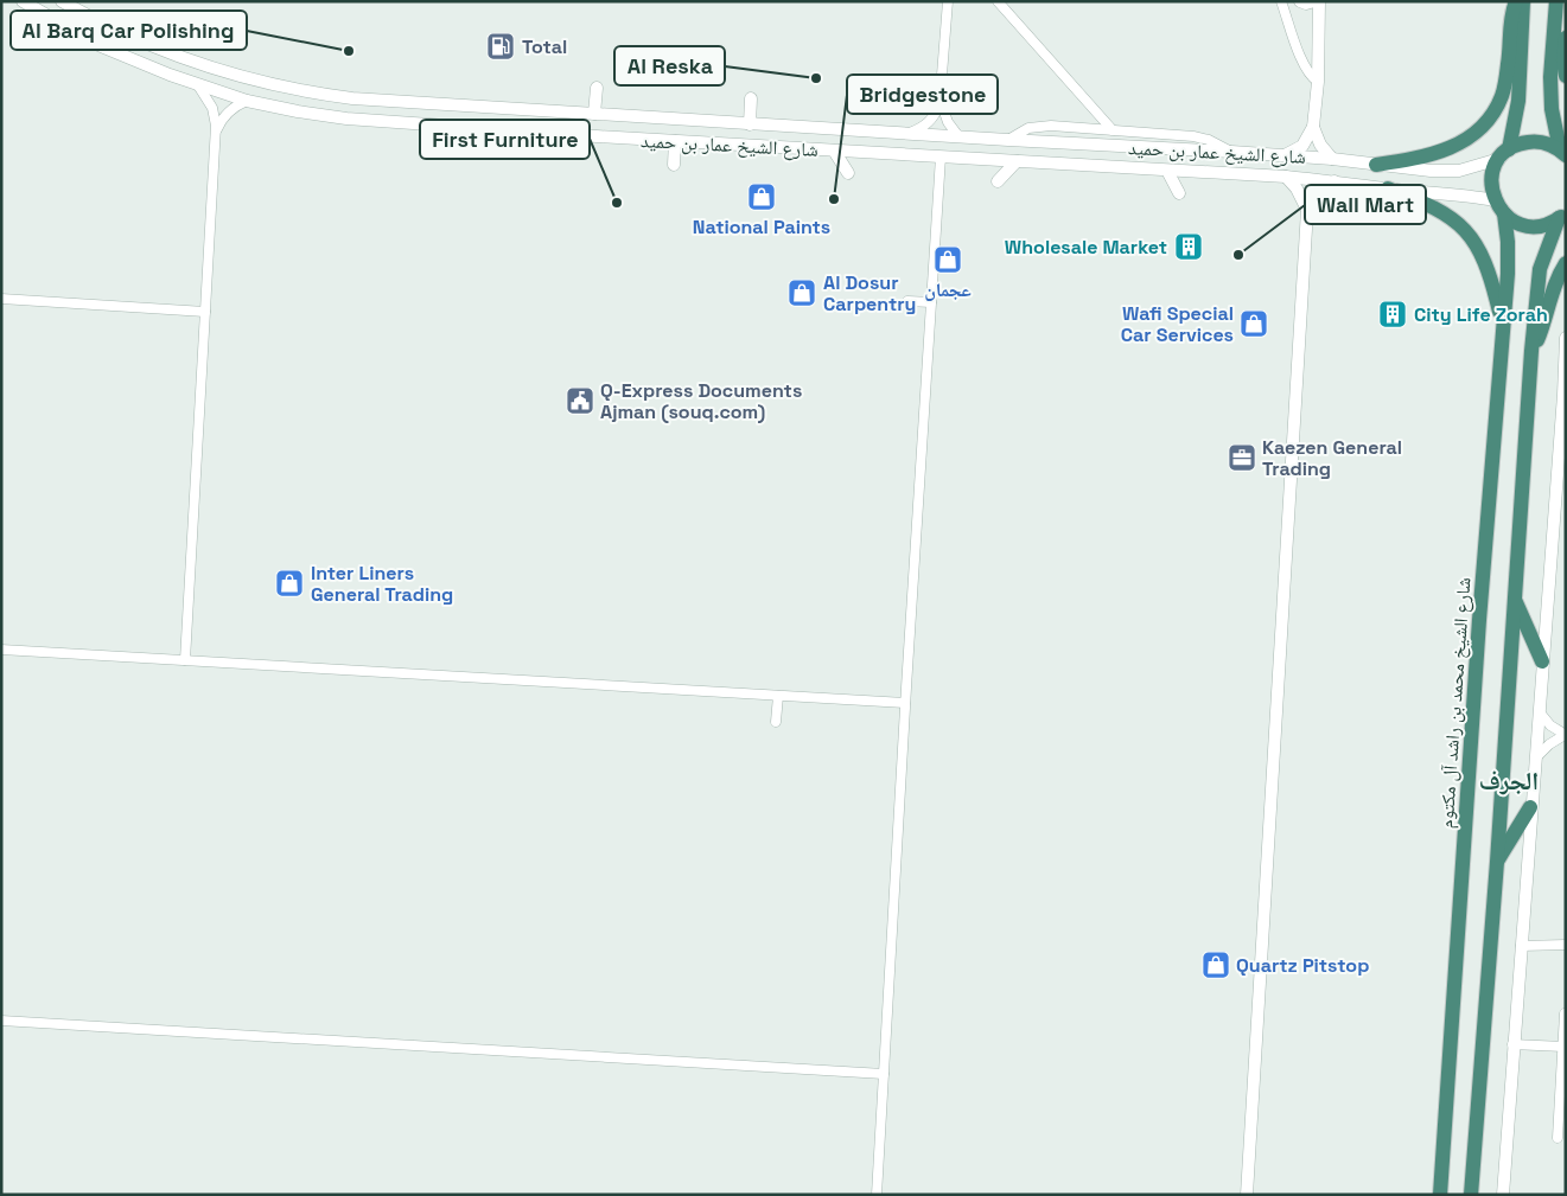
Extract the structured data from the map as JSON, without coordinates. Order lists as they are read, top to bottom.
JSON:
{
  "streets": {
    "highway": ["شارع الشيخ محمد بن راشد آل مكتوم"],
    "street": ["شارع الشيخ عمار بن حميد"]
  },
  "districts": ["الجرف"],
  "places": {
    "fuel station": ["Total"],
    "other": [
      "Al Barq Car Polishing",
      "Al Reska",
      "Bridgestone",
      "First Furniture",
      "Wall Mart"
    ],
    "shop": [
      "National Paints",
      "عجمان",
      "Al Dosur Carpentry",
      "Wafi Special Car Services",
      "Inter Liners General Trading",
      "Quartz Pitstop"
    ],
    "building": ["Wholesale Market", "City Life Zorah"],
    "public building": ["Q-Express Documents Ajman (souq.com)"],
    "office": ["Kaezen General Trading"]
  }
}
